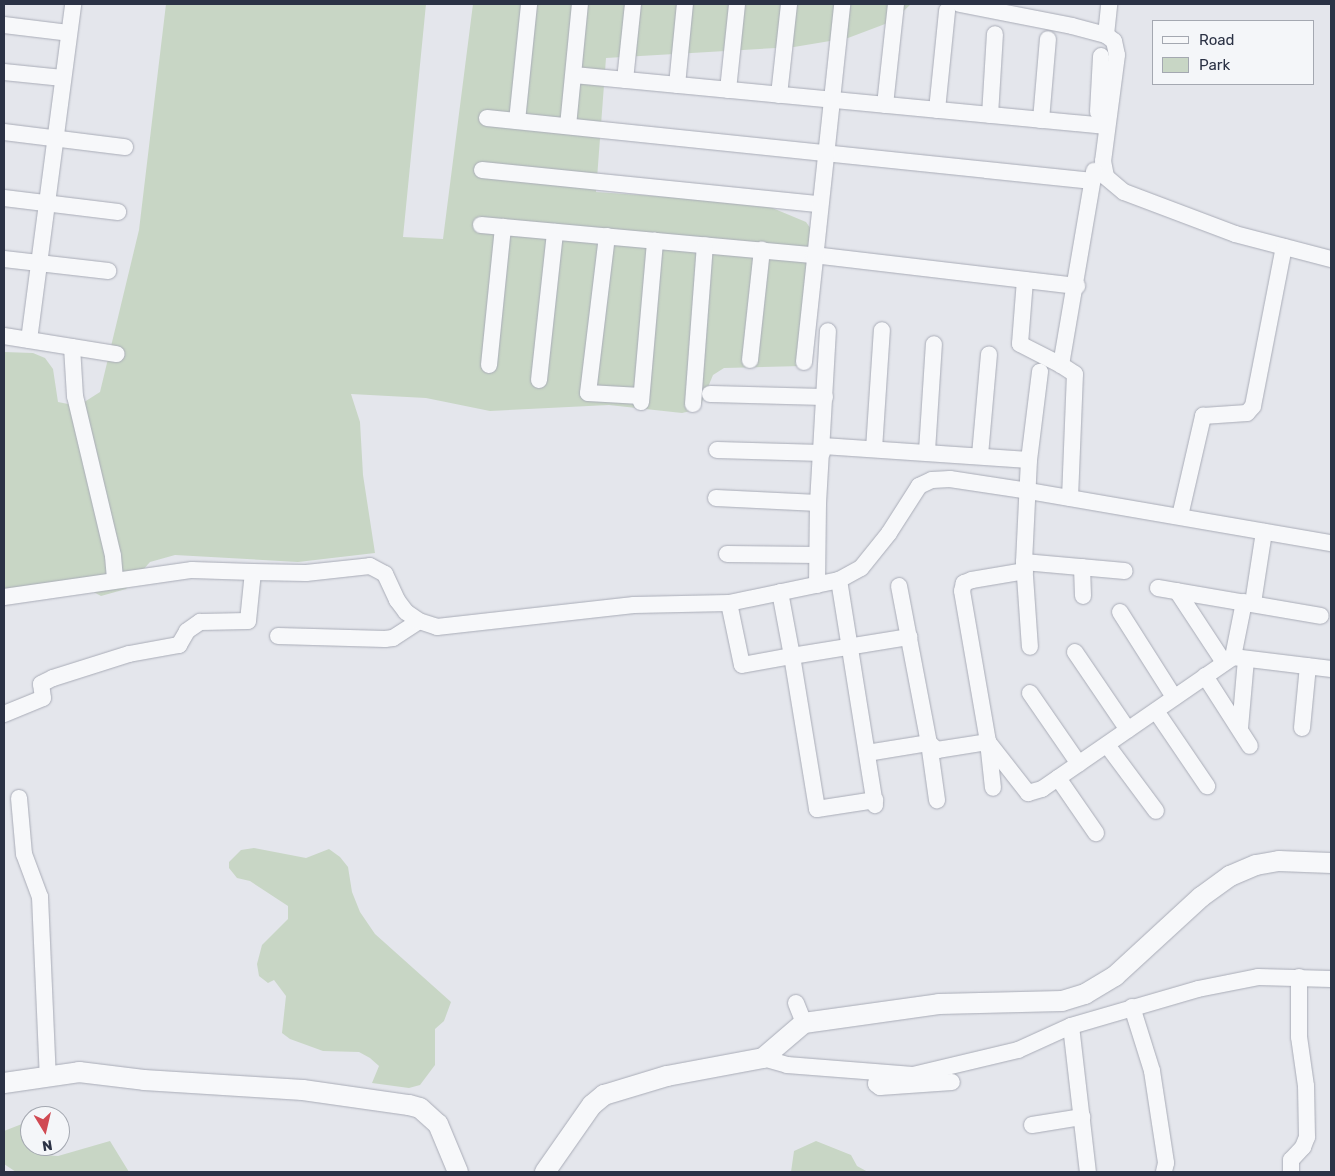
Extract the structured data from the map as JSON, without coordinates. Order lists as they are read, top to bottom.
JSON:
{
  "legend": ["Road", "Park"],
  "north": "bottom"
}
